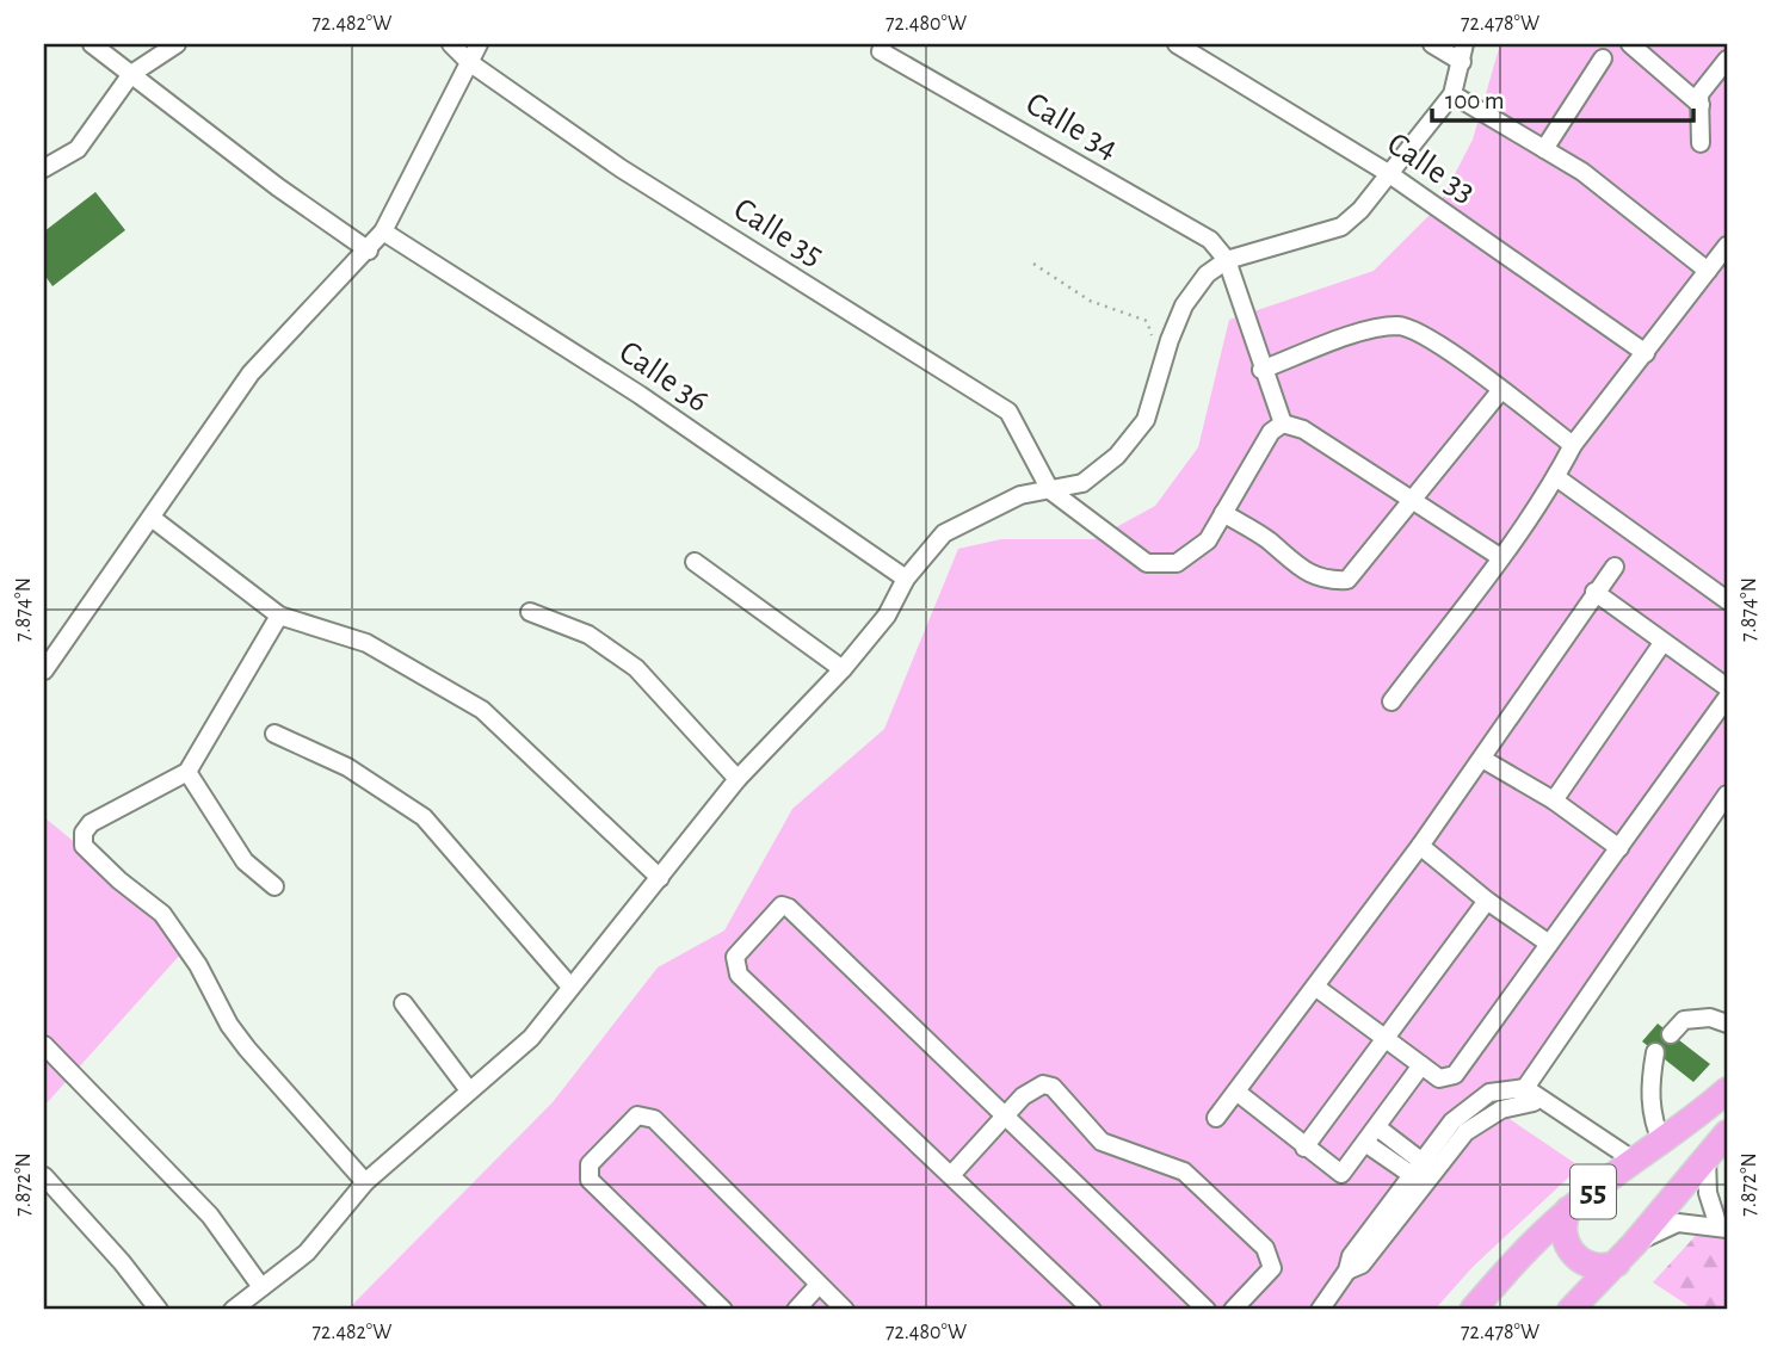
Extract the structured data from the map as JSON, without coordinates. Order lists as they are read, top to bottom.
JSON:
{
  "streets": {
    "highway": ["55"],
    "street": [
      "Calle 34",
      "Calle 33",
      "Calle 35",
      "Calle 36"
    ]
  },
  "scale_bar": "100 m",
  "coordinates": [
    "72.482°W",
    "72.480°W",
    "72.478°W",
    "7.874°N",
    "7.872°N"
  ]
}
